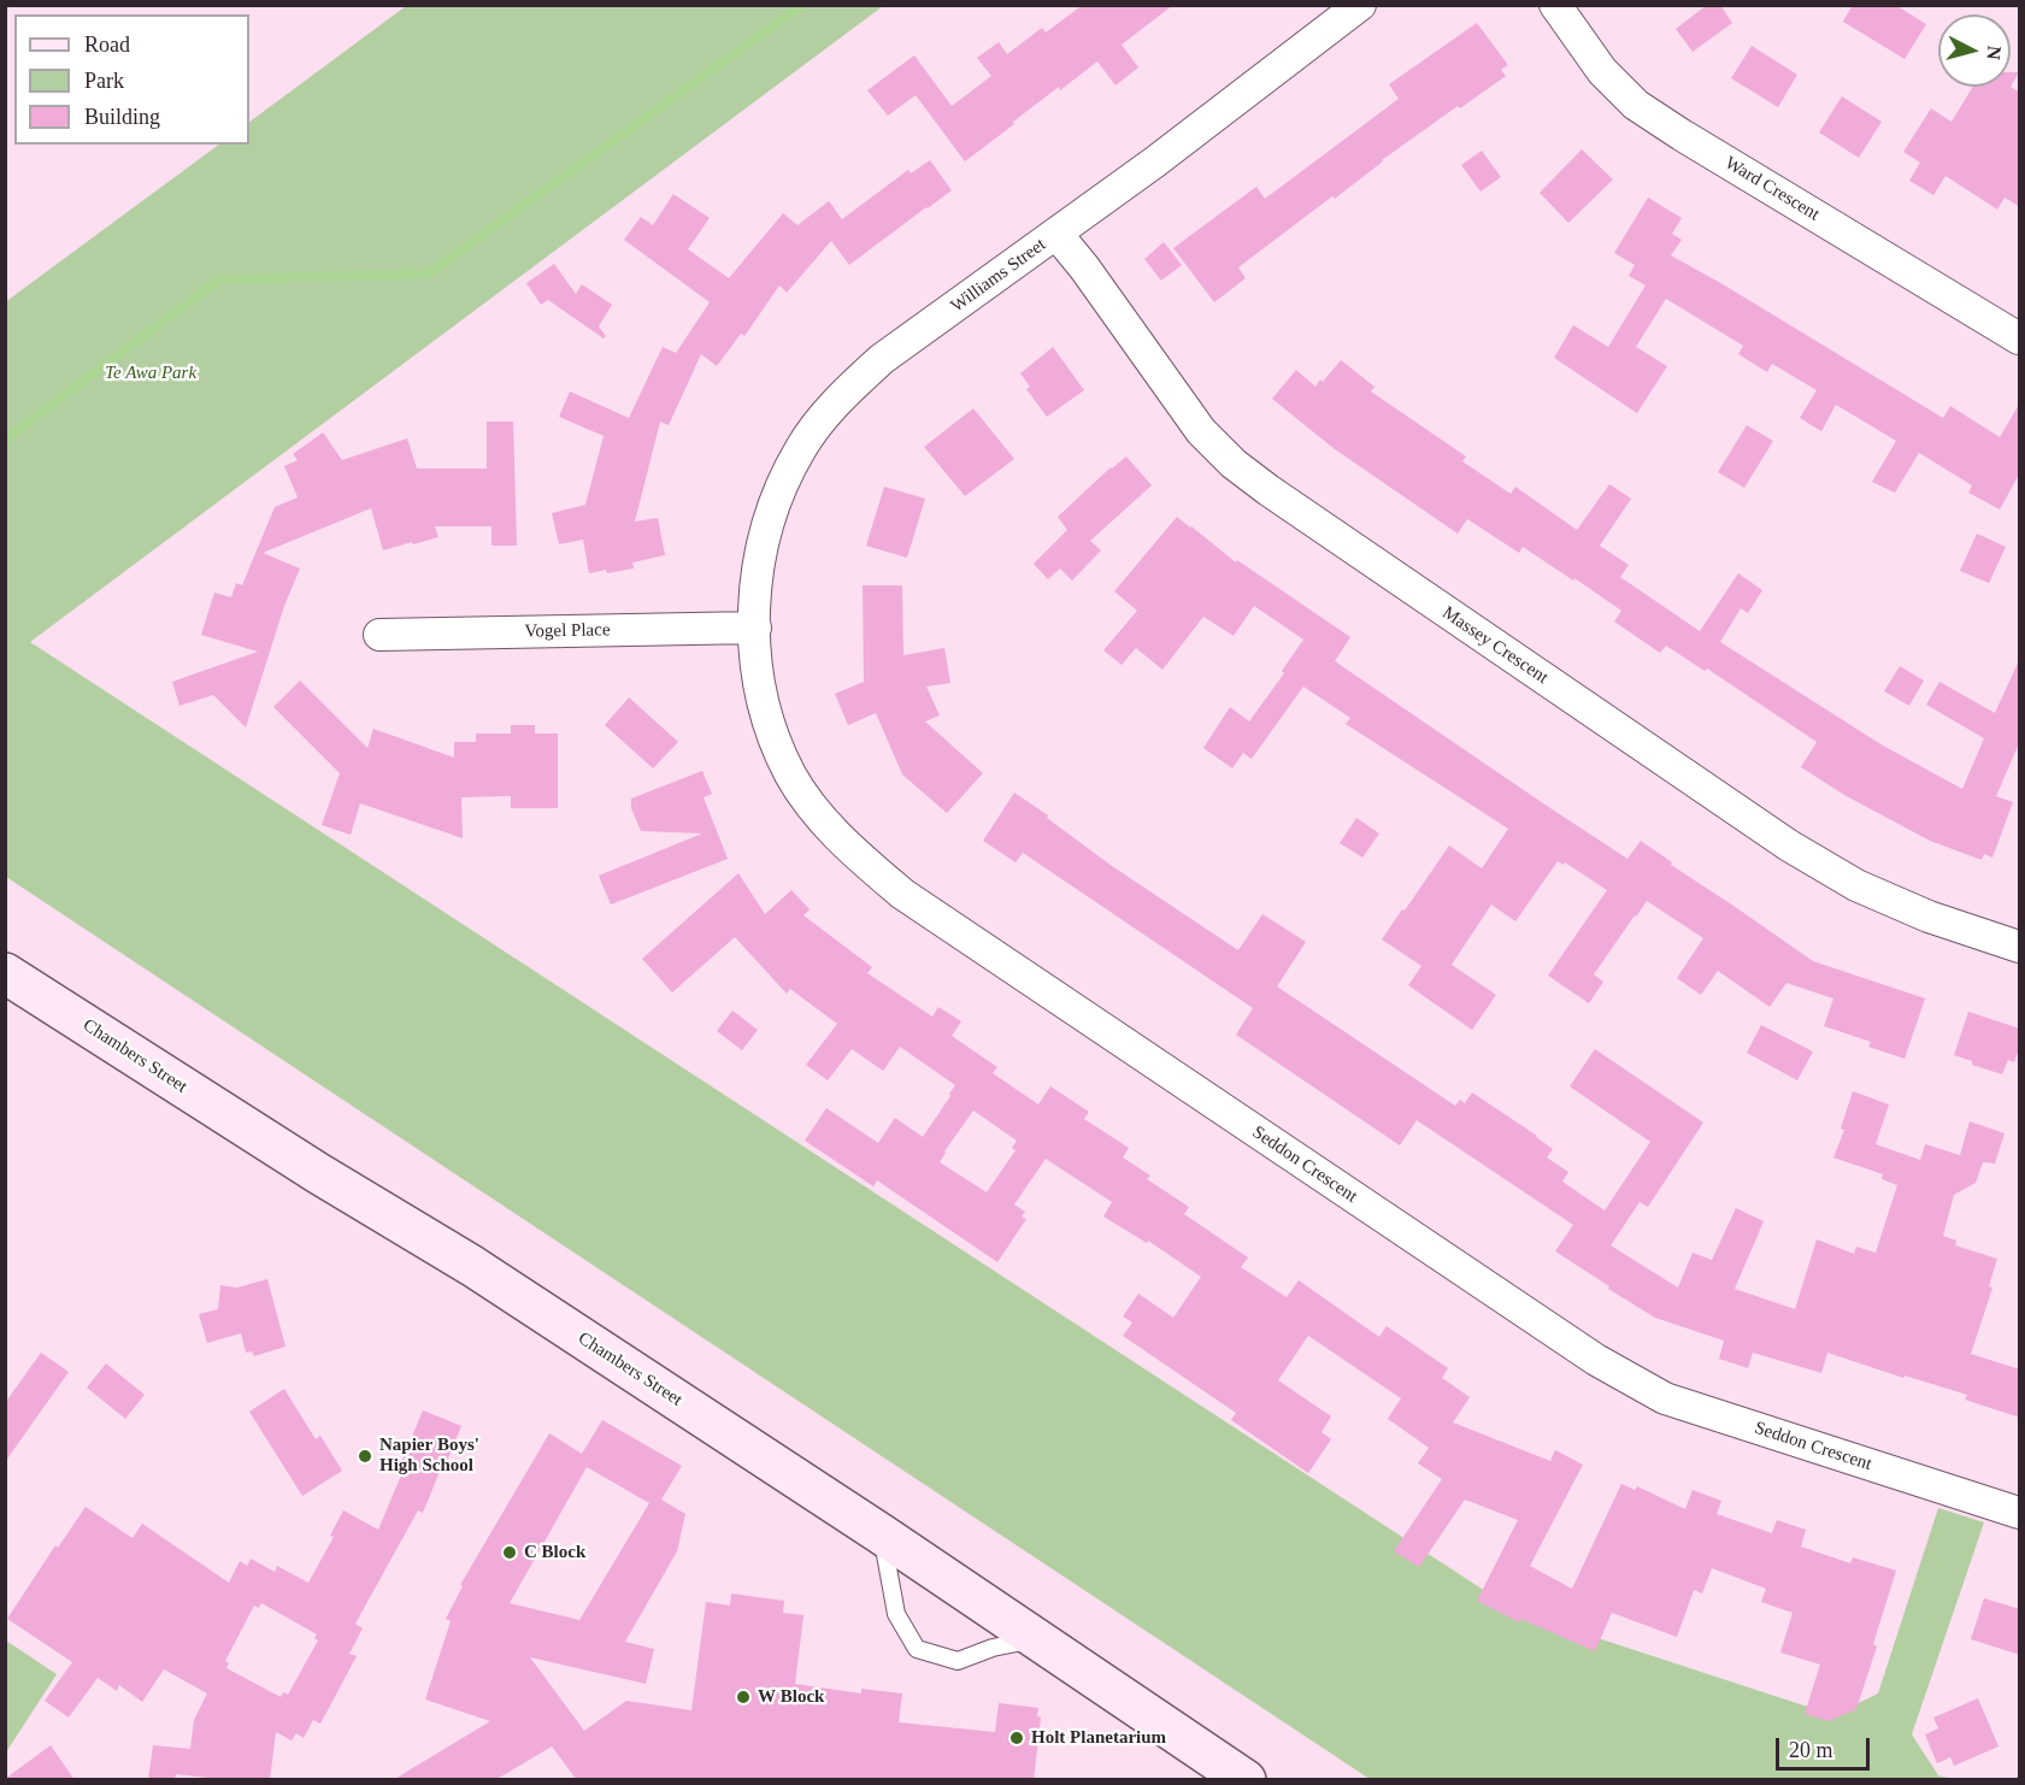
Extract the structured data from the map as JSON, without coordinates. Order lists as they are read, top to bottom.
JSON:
{
  "streets": {
    "main road": ["Chambers Street"],
    "street": [
      "Ward Crescent",
      "Williams Street",
      "Vogel Place",
      "Massey Crescent",
      "Seddon Crescent"
    ]
  },
  "crossings": [
    ["Williams Street", "Vogel Place"],
    ["Williams Street", "Massey Crescent"],
    ["Williams Street", "Seddon Crescent"],
    ["Vogel Place", "Seddon Crescent"]
  ],
  "parks": ["Te Awa Park"],
  "places": [
    "Napier Boys' High School",
    "C Block",
    "W Block",
    "Holt Planetarium"
  ],
  "legend": ["Road", "Park", "Building"],
  "scale_bar": "20 m",
  "north": "right"
}
